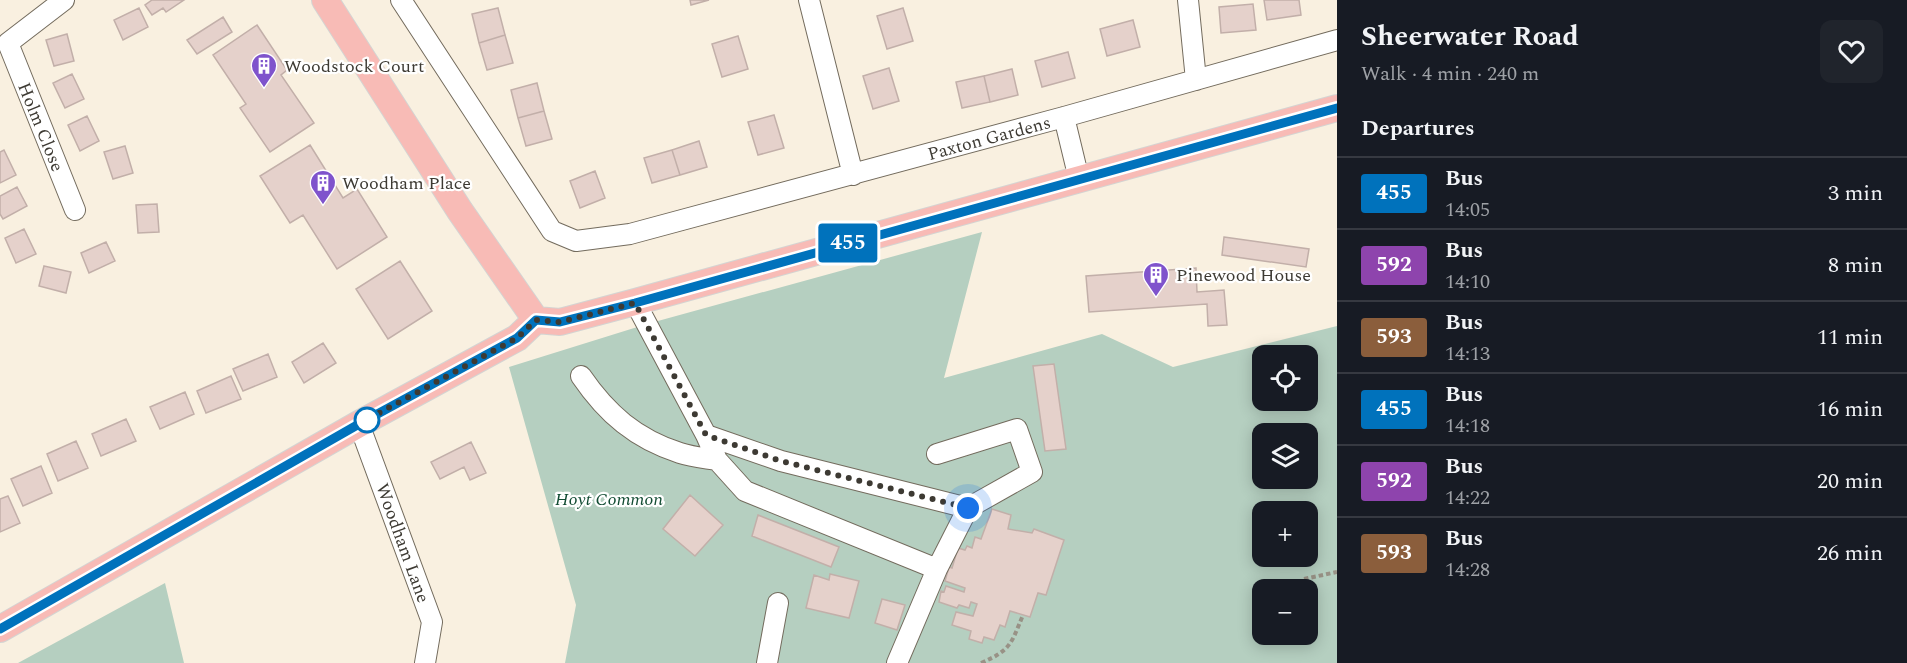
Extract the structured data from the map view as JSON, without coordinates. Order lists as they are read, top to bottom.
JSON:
{
  "streets": {
    "street": ["Holm Close", "Paxton Gardens", "Woodham Lane"]
  },
  "parks": ["Hoyt Common"],
  "places": {
    "building": ["Woodstock Court", "Woodham Place", "Pinewood House"]
  },
  "lines": ["bus line 455"],
  "page": {
    "on_map": "455",
    "heading": [
      ["Sheerwater Road", "Walk · 4 min · 240 m"],
      "Departures"
    ],
    "list": [
      {
        "mark": "455",
        "name": "Bus",
        "note": "14:05",
        "value": "3 min"
      },
      {
        "mark": "592",
        "name": "Bus",
        "note": "14:10",
        "value": "8 min"
      },
      {
        "mark": "593",
        "name": "Bus",
        "note": "14:13",
        "value": "11 min"
      },
      {
        "mark": "455",
        "name": "Bus",
        "note": "14:18",
        "value": "16 min"
      },
      {
        "mark": "592",
        "name": "Bus",
        "note": "14:22",
        "value": "20 min"
      },
      {
        "mark": "593",
        "name": "Bus",
        "note": "14:28",
        "value": "26 min"
      }
    ],
    "map_buttons": ["+", "−"]
  }
}
